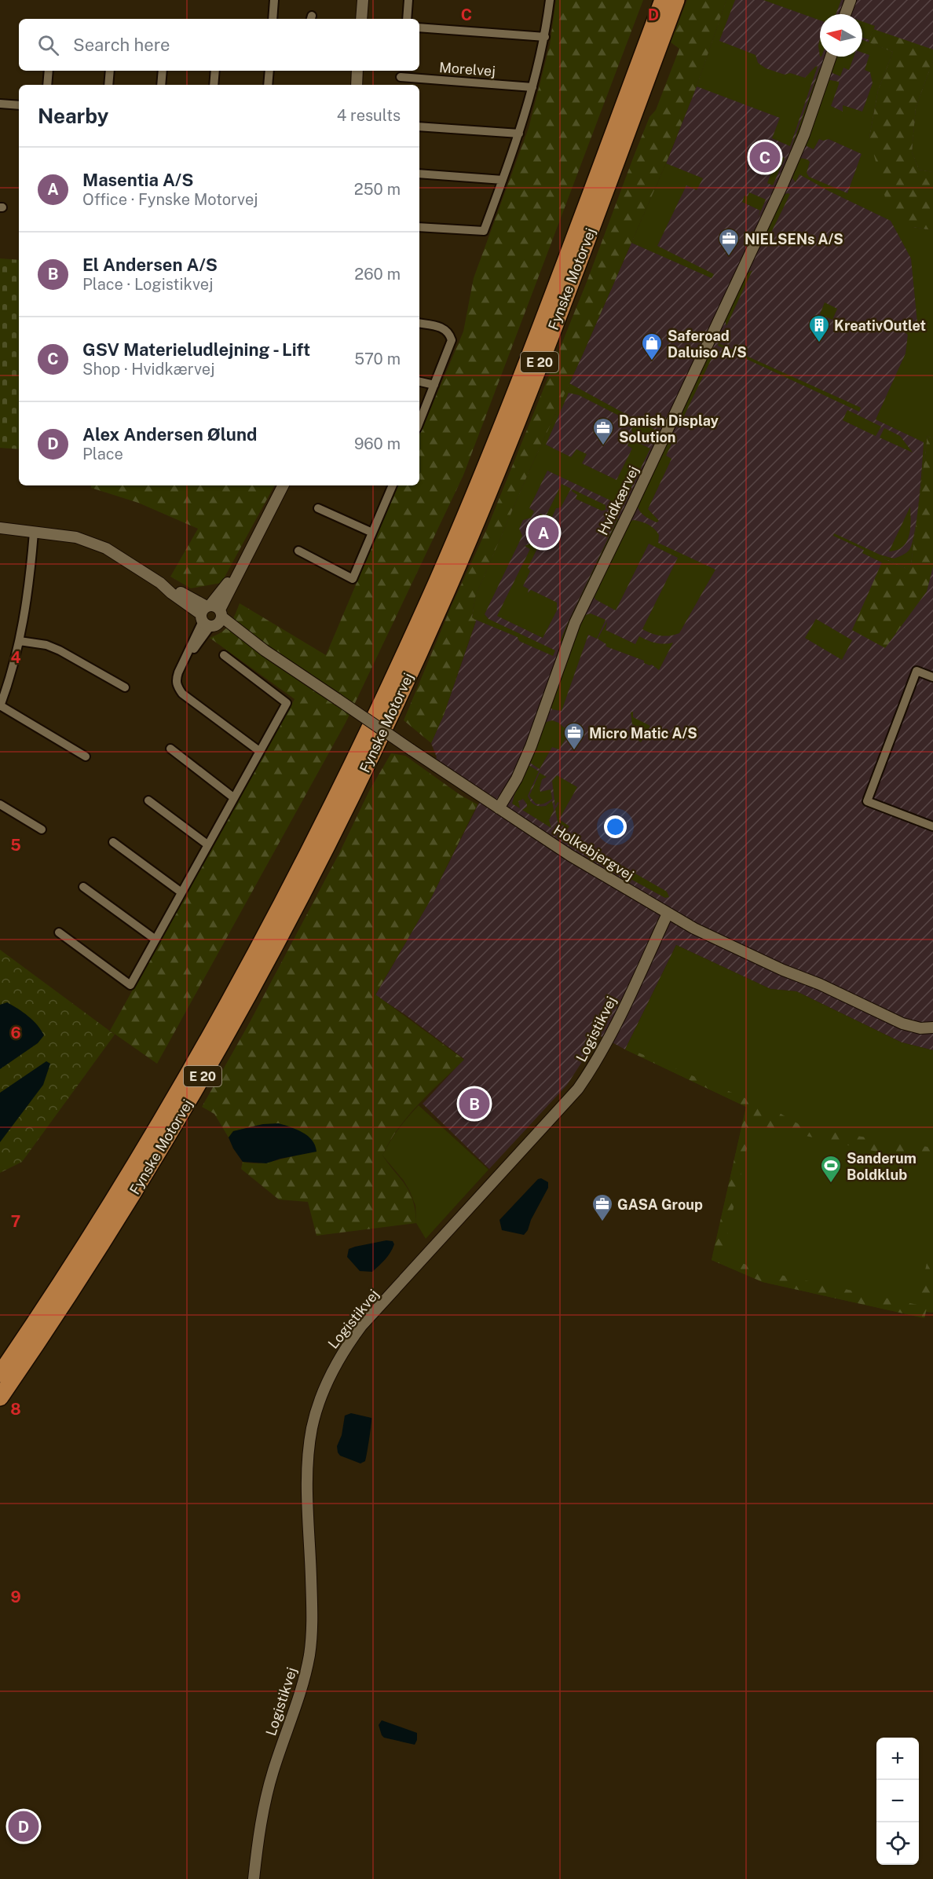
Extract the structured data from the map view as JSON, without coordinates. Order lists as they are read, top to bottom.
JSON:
{
  "streets": {
    "highway": ["Fynske Motorvej", "E 20"],
    "street": [
      "Morelvej",
      "Hvidkærvej",
      "Holkebjergvej",
      "Logistikvej"
    ]
  },
  "crossings": [
    ["Hvidkærvej", "Holkebjergvej"],
    ["Holkebjergvej", "Logistikvej"]
  ],
  "places": {
    "office": [
      "NIELSENs A/S",
      "Danish Display Solution",
      "Micro Matic A/S",
      "GASA Group"
    ],
    "building": ["KreativOutlet"],
    "shop": ["Saferoad Daluiso A/S"],
    "sports": ["Sanderum Boldklub"]
  },
  "north": "left",
  "page": {
    "search": "Search here",
    "heading": ["Nearby", "4 results"],
    "pins": [
      "C",
      "A",
      "B",
      "D"
    ],
    "list": [
      {
        "mark": "A",
        "name": "Masentia A/S",
        "note": "Office · Fynske Motorvej",
        "value": "250 m"
      },
      {
        "mark": "B",
        "name": "El Andersen A/S",
        "note": "Place · Logistikvej",
        "value": "260 m"
      },
      {
        "mark": "C",
        "name": "GSV Materieludlejning - Lift",
        "note": "Shop · Hvidkærvej",
        "value": "570 m"
      },
      {
        "mark": "D",
        "name": "Alex Andersen Ølund",
        "note": "Place",
        "value": "960 m"
      }
    ],
    "map_buttons": ["+", "−"]
  },
  "grid": {
    "columns": ["C", "D"],
    "rows": [
      "4",
      "5",
      "6",
      "7",
      "8",
      "9"
    ]
  }
}
